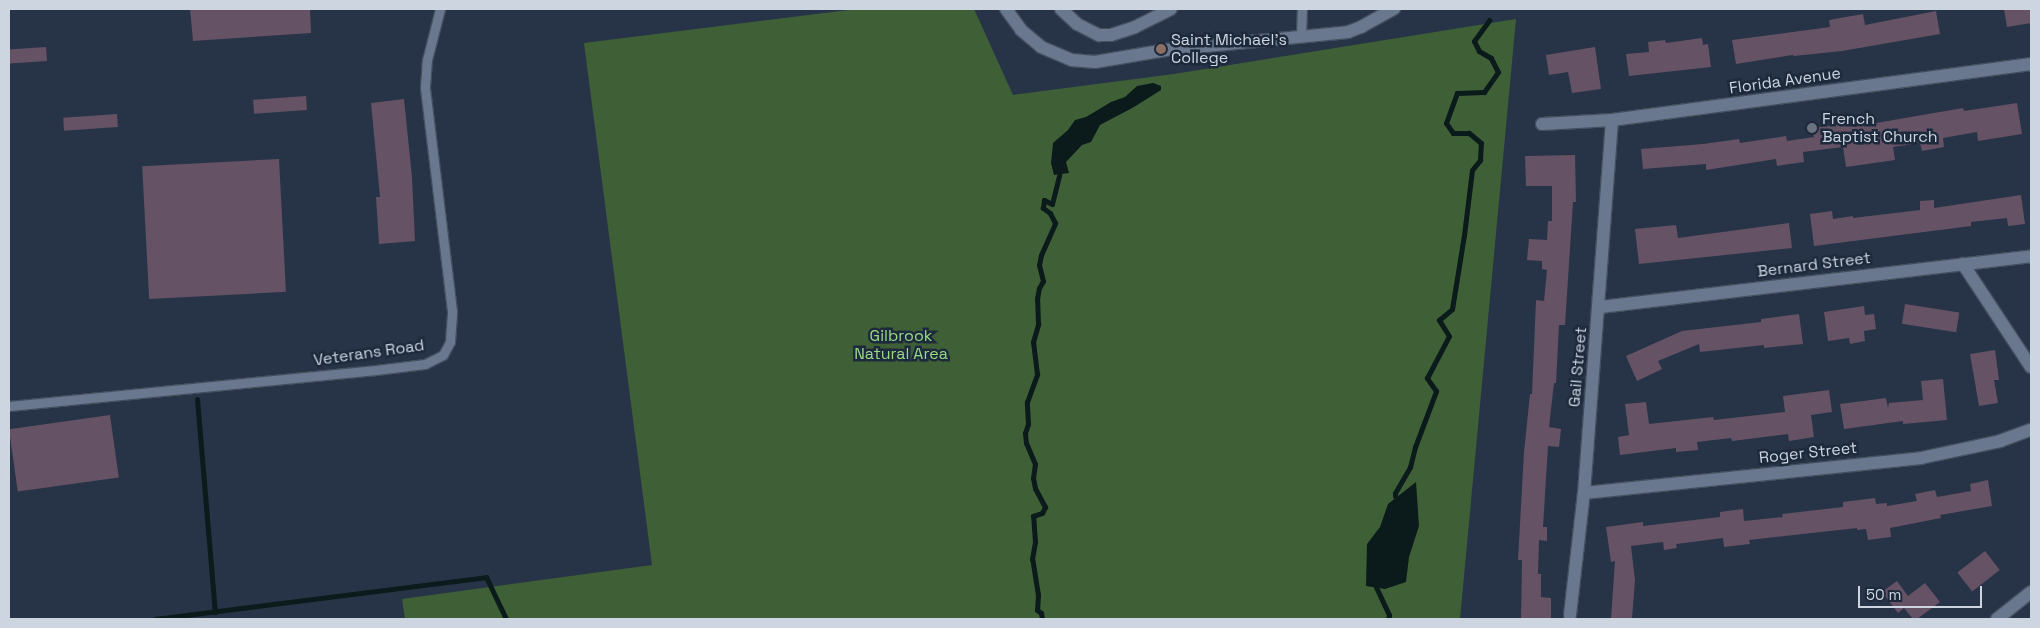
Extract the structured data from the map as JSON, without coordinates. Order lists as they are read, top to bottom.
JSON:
{
  "streets": {
    "street": [
      "Florida Avenue",
      "Bernard Street",
      "Gail Street",
      "Roger Street"
    ],
    "lane": ["Veterans Road"]
  },
  "crossings": [
    ["Florida Avenue", "Gail Street"],
    ["Bernard Street", "Gail Street"],
    ["Gail Street", "Roger Street"]
  ],
  "parks": ["Gilbrook Natural Area"],
  "places": ["Saint Michael's College", "French Baptist Church"],
  "scale_bar": "50 m"
}
